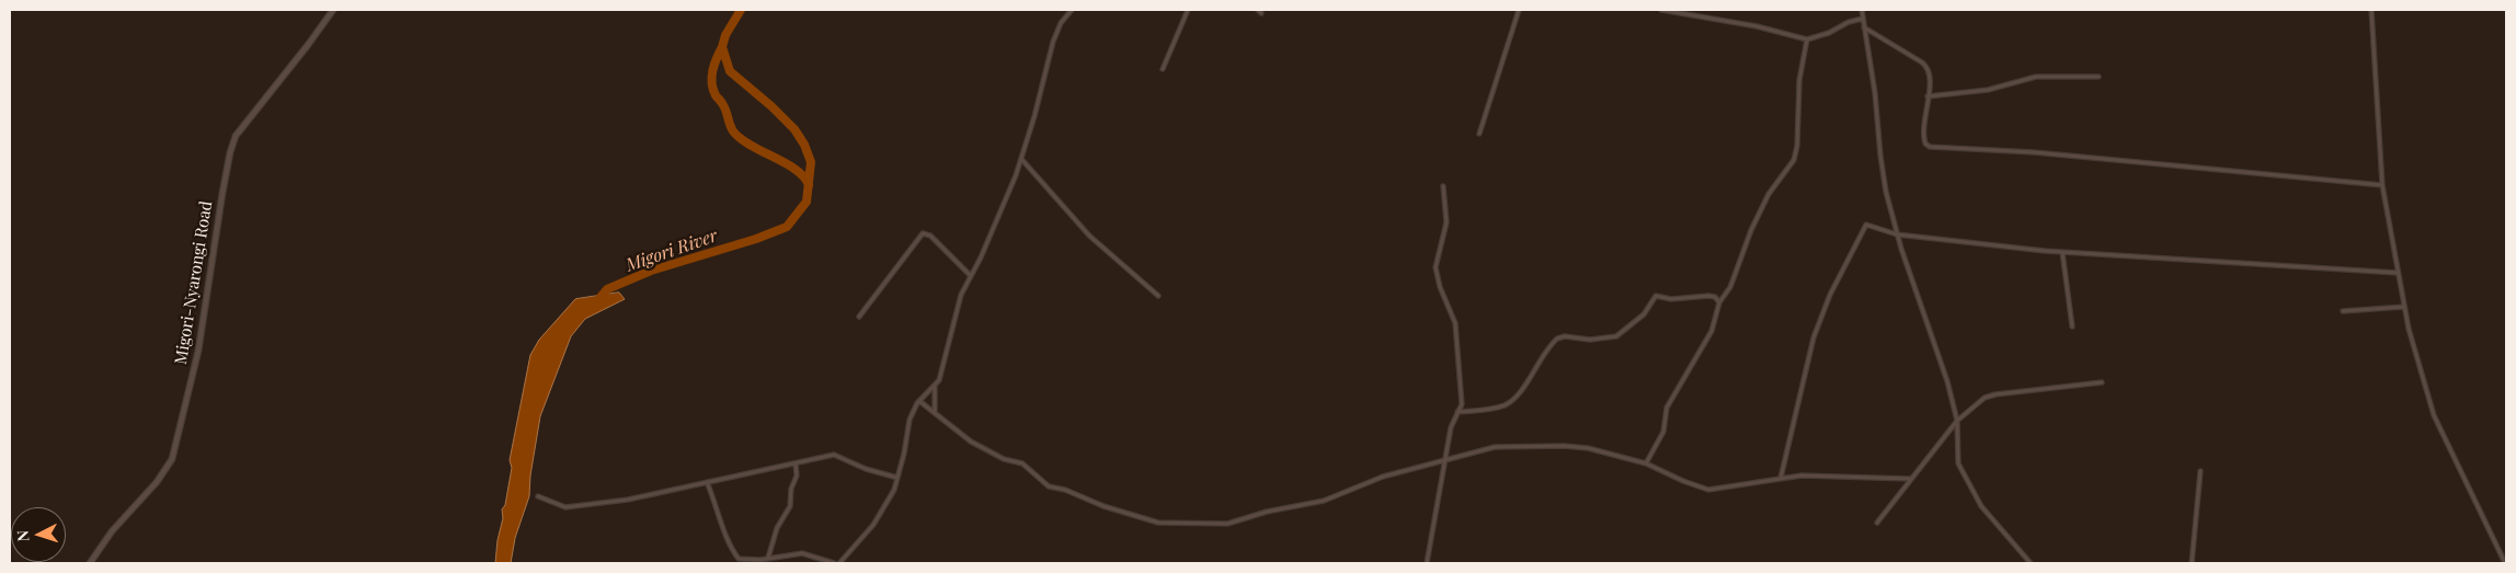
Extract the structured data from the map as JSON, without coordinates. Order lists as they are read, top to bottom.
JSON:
{
  "streets": {
    "street": ["Migori-Nyarongi Road"]
  },
  "water": ["Migori River"],
  "north": "left"
}
